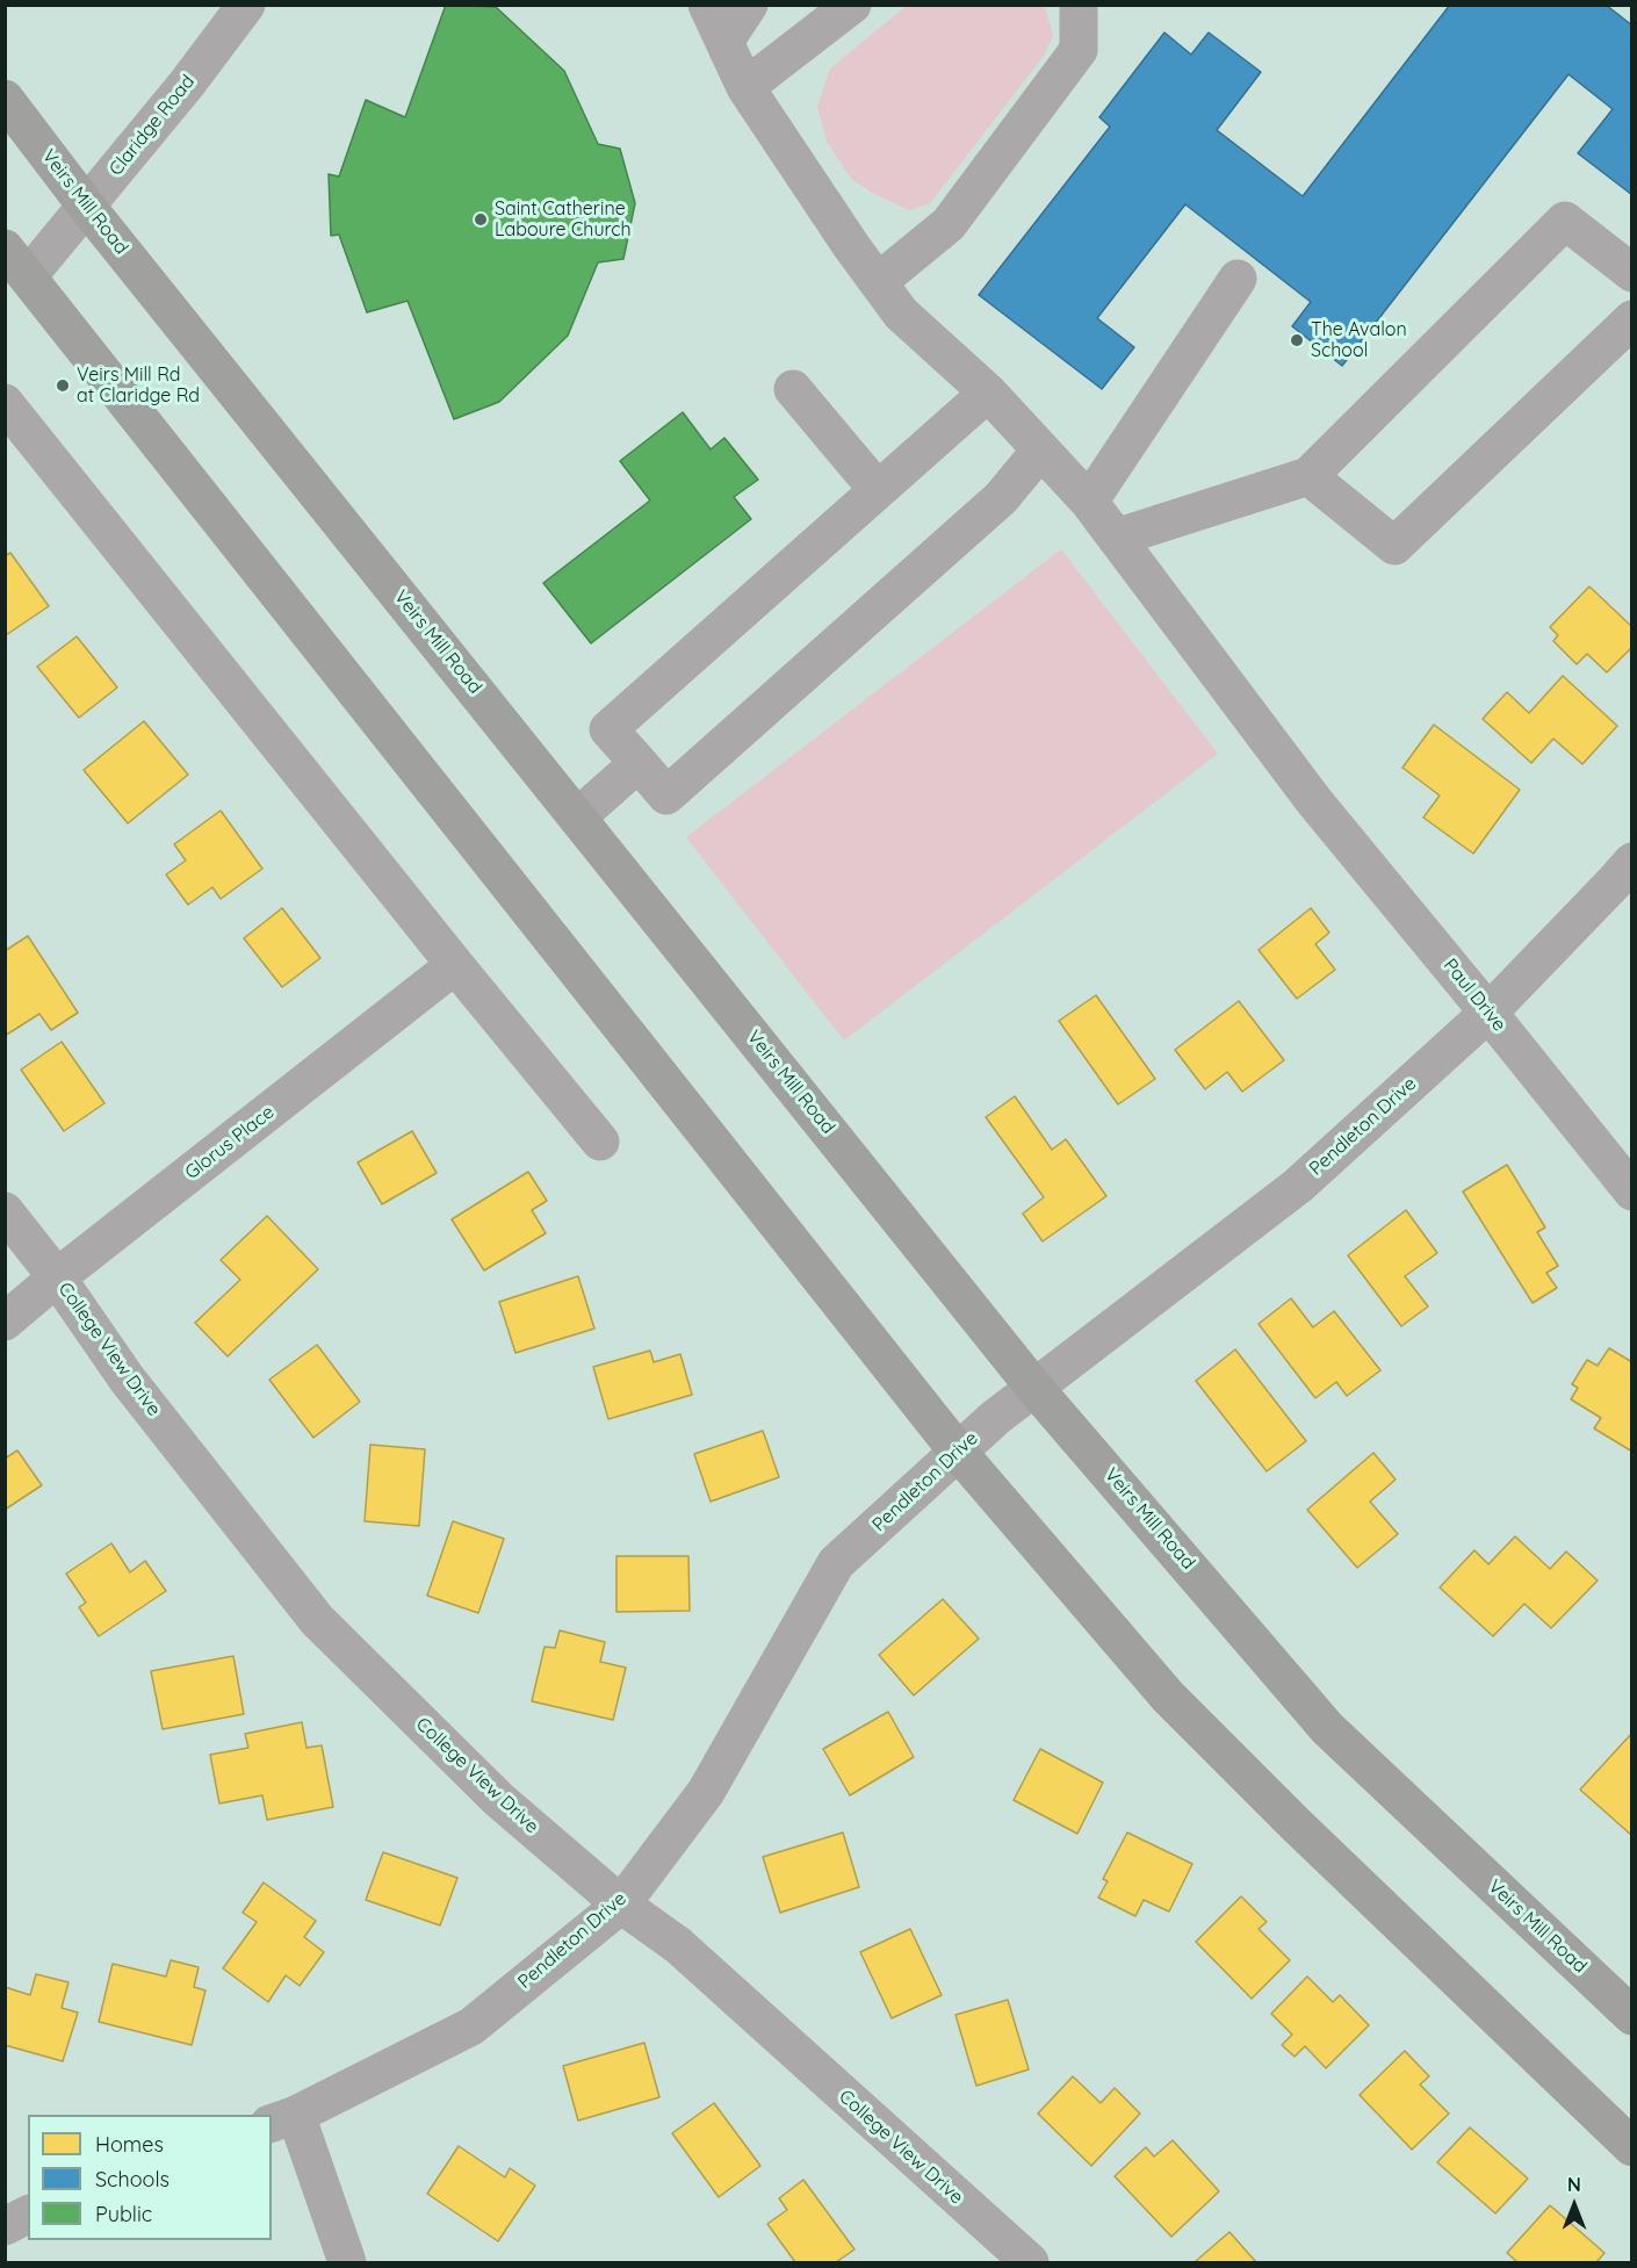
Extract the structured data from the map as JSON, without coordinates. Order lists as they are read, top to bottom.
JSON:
{
  "streets": {
    "main road": ["Veirs Mill Road"],
    "street": [
      "Claridge Road",
      "Paul Drive",
      "Pendleton Drive",
      "Glorus Place",
      "College View Drive"
    ]
  },
  "crossings": [
    ["Claridge Road", "Veirs Mill Road"],
    ["Veirs Mill Road", "Pendleton Drive"],
    ["Paul Drive", "Pendleton Drive"],
    ["Pendleton Drive", "College View Drive"],
    ["Glorus Place", "College View Drive"]
  ],
  "places": ["Saint Catherine Laboure Church", "The Avalon School", "Veirs Mill Rd at Claridge Rd"],
  "legend": ["Homes", "Schools", "Public"],
  "north": "top"
}
